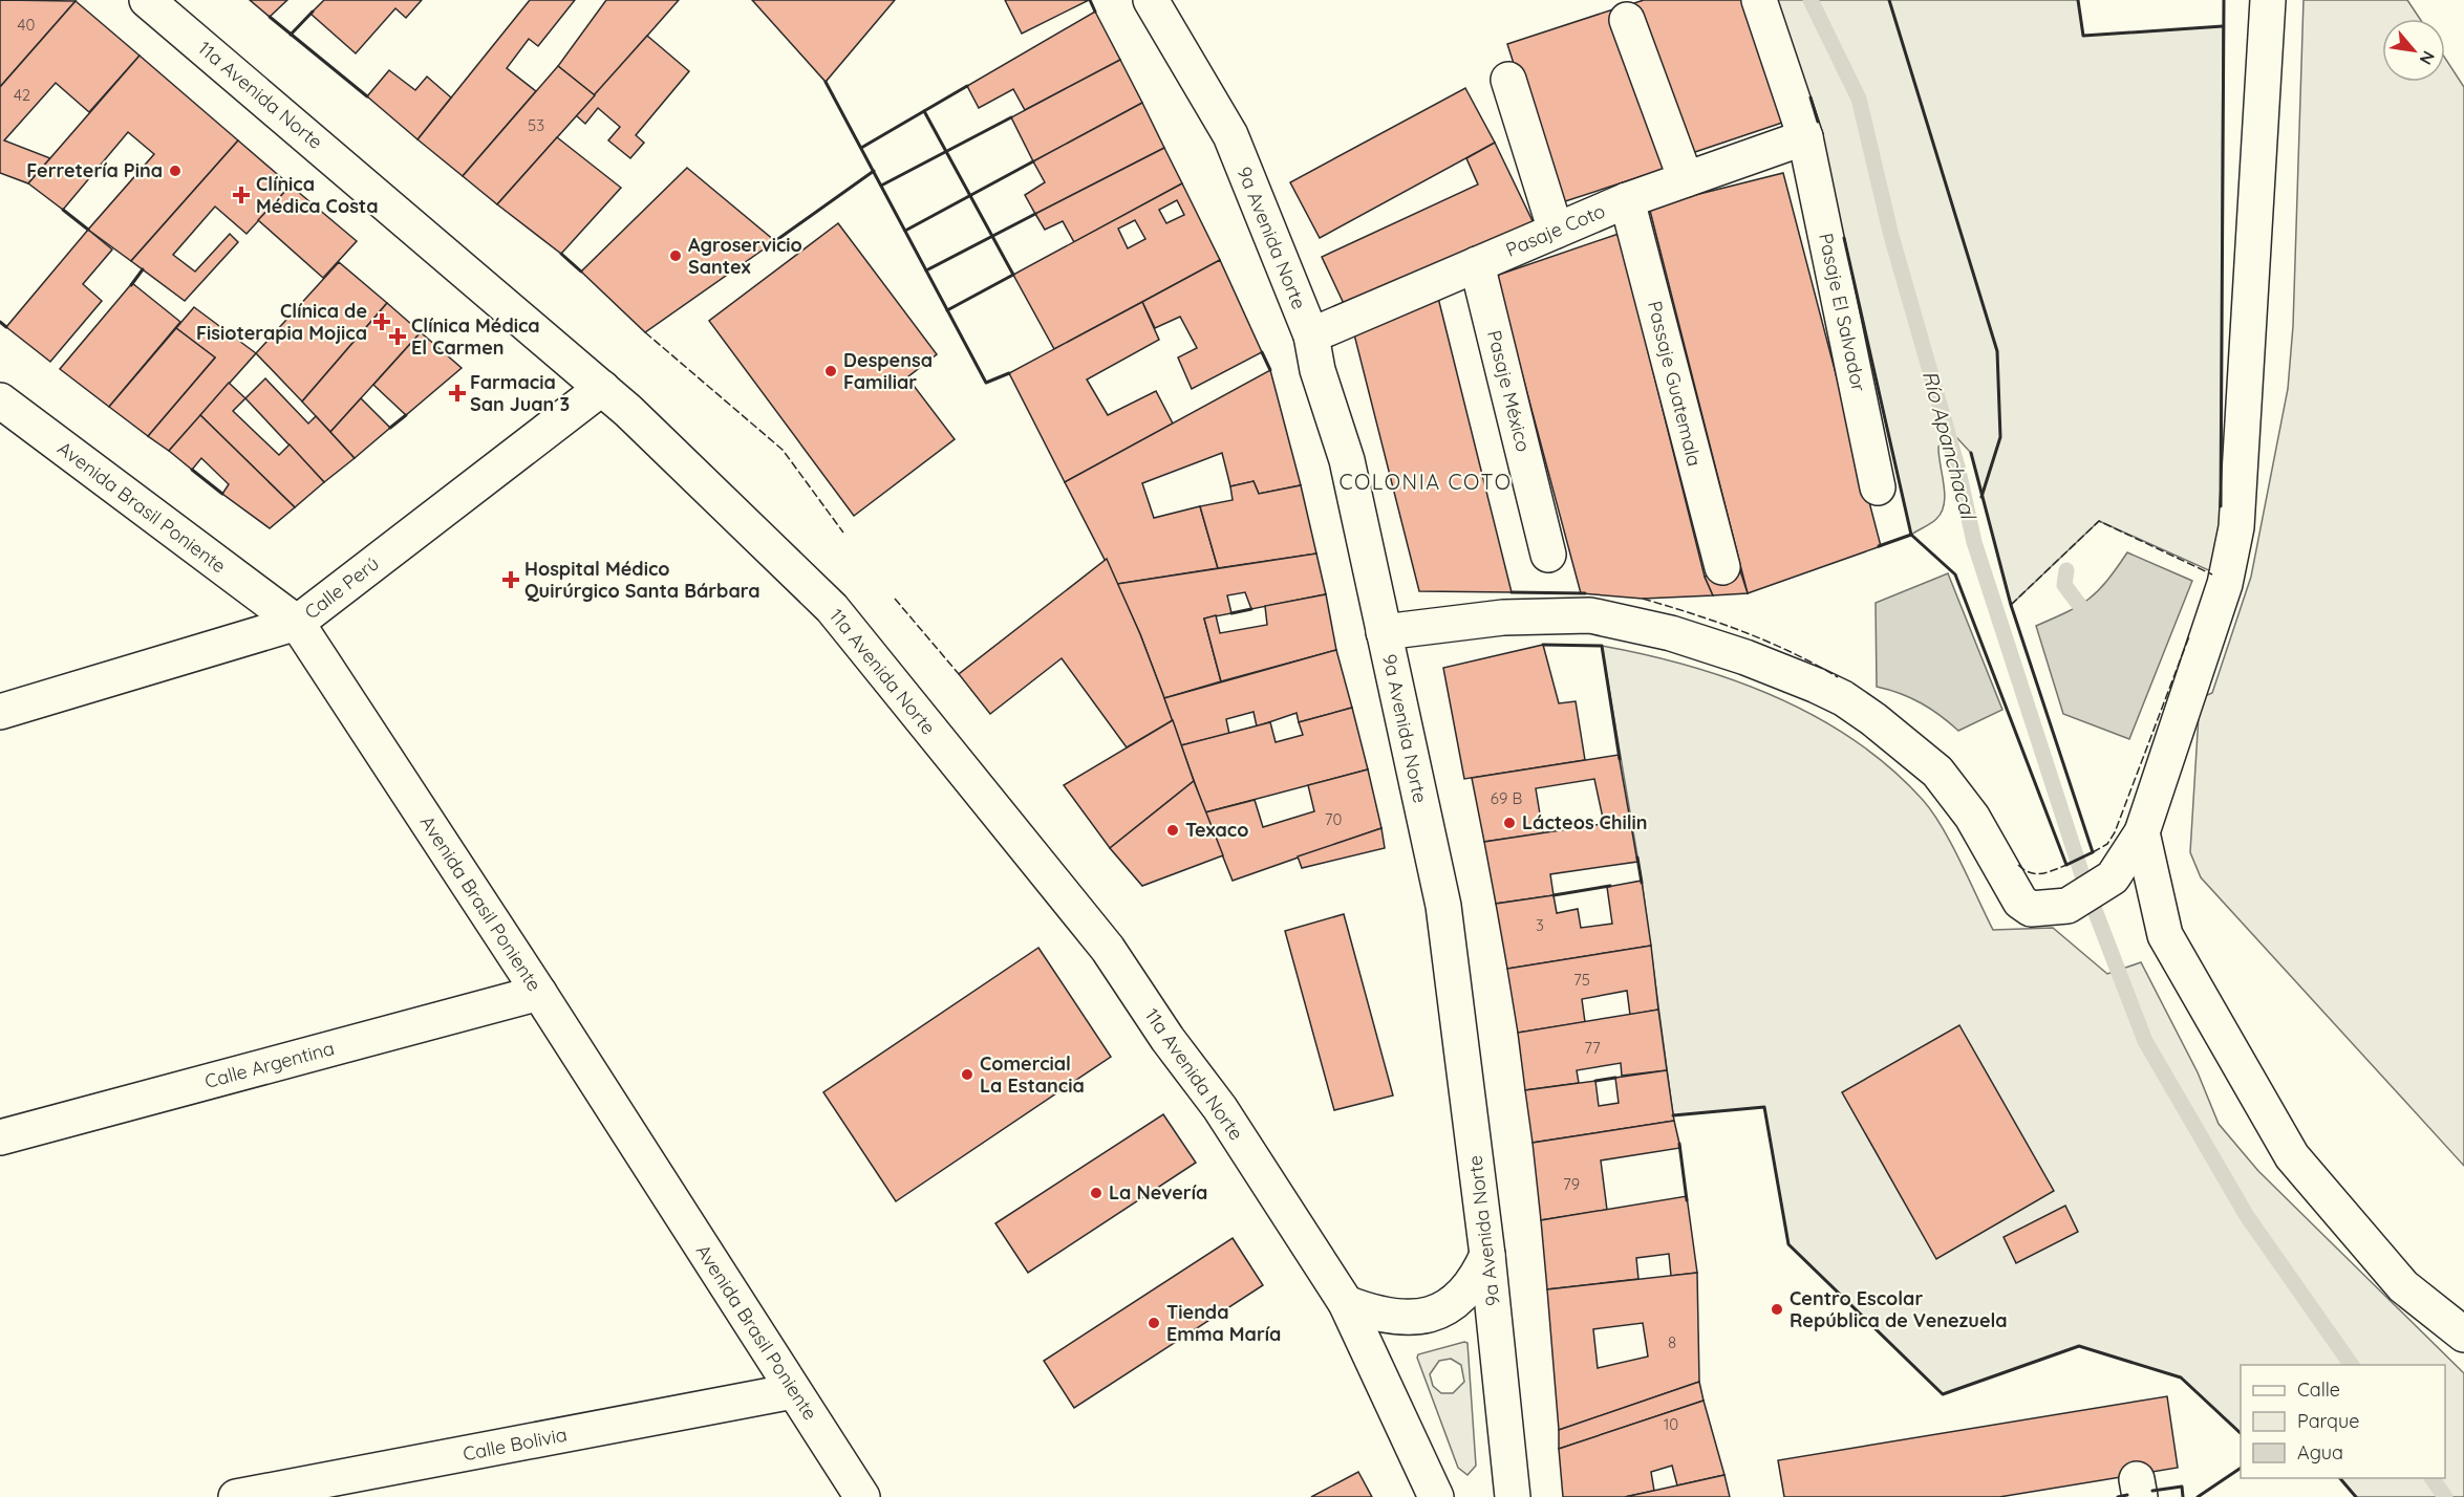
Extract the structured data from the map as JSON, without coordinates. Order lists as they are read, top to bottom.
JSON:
{
  "streets": {
    "street": [
      "11a Avenida Norte",
      "Pasaje Coto",
      "9a Avenida Norte",
      "Pasaje El Salvador",
      "Passaje Guatemala",
      "Pasaje México",
      "Avenida Brasil Poniente",
      "Calle Perú",
      "Calle Argentina",
      "Calle Bolivia"
    ]
  },
  "crossings": [
    ["11a Avenida Norte", "Calle Perú"],
    ["Pasaje Coto", "9a Avenida Norte"],
    ["Pasaje Coto", "Pasaje El Salvador"],
    ["Pasaje Coto", "Passaje Guatemala"],
    ["Pasaje Coto", "Pasaje México"],
    ["Avenida Brasil Poniente", "Calle Perú"],
    ["Avenida Brasil Poniente", "Calle Argentina"],
    ["Avenida Brasil Poniente", "Calle Bolivia"]
  ],
  "districts": ["COLONIA COTO"],
  "water": ["Río Apanchacal"],
  "places": {
    "other": [
      "Ferretería Pina",
      "Agroservicio Santex",
      "Despensa Familiar",
      "Lácteos Chilin",
      "Texaco",
      "Comercial La Estancia",
      "La Nevería",
      "Centro Escolar República de Venezuela",
      "Tienda Emma María"
    ],
    "health": [
      "Clínica Médica Costa",
      "Clínica de Fisioterapia Mojica",
      "Clínica Médica El Carmen",
      "Farmacia San Juan 3",
      "Hospital Médico Quirúrgico Santa Bárbara"
    ]
  },
  "house_numbers": [
    "40",
    "42",
    "53",
    "69 B",
    "70",
    "3",
    "75",
    "77",
    "79",
    "8",
    "10"
  ],
  "legend": ["Calle", "Parque", "Agua"],
  "north": "bottom right"
}
